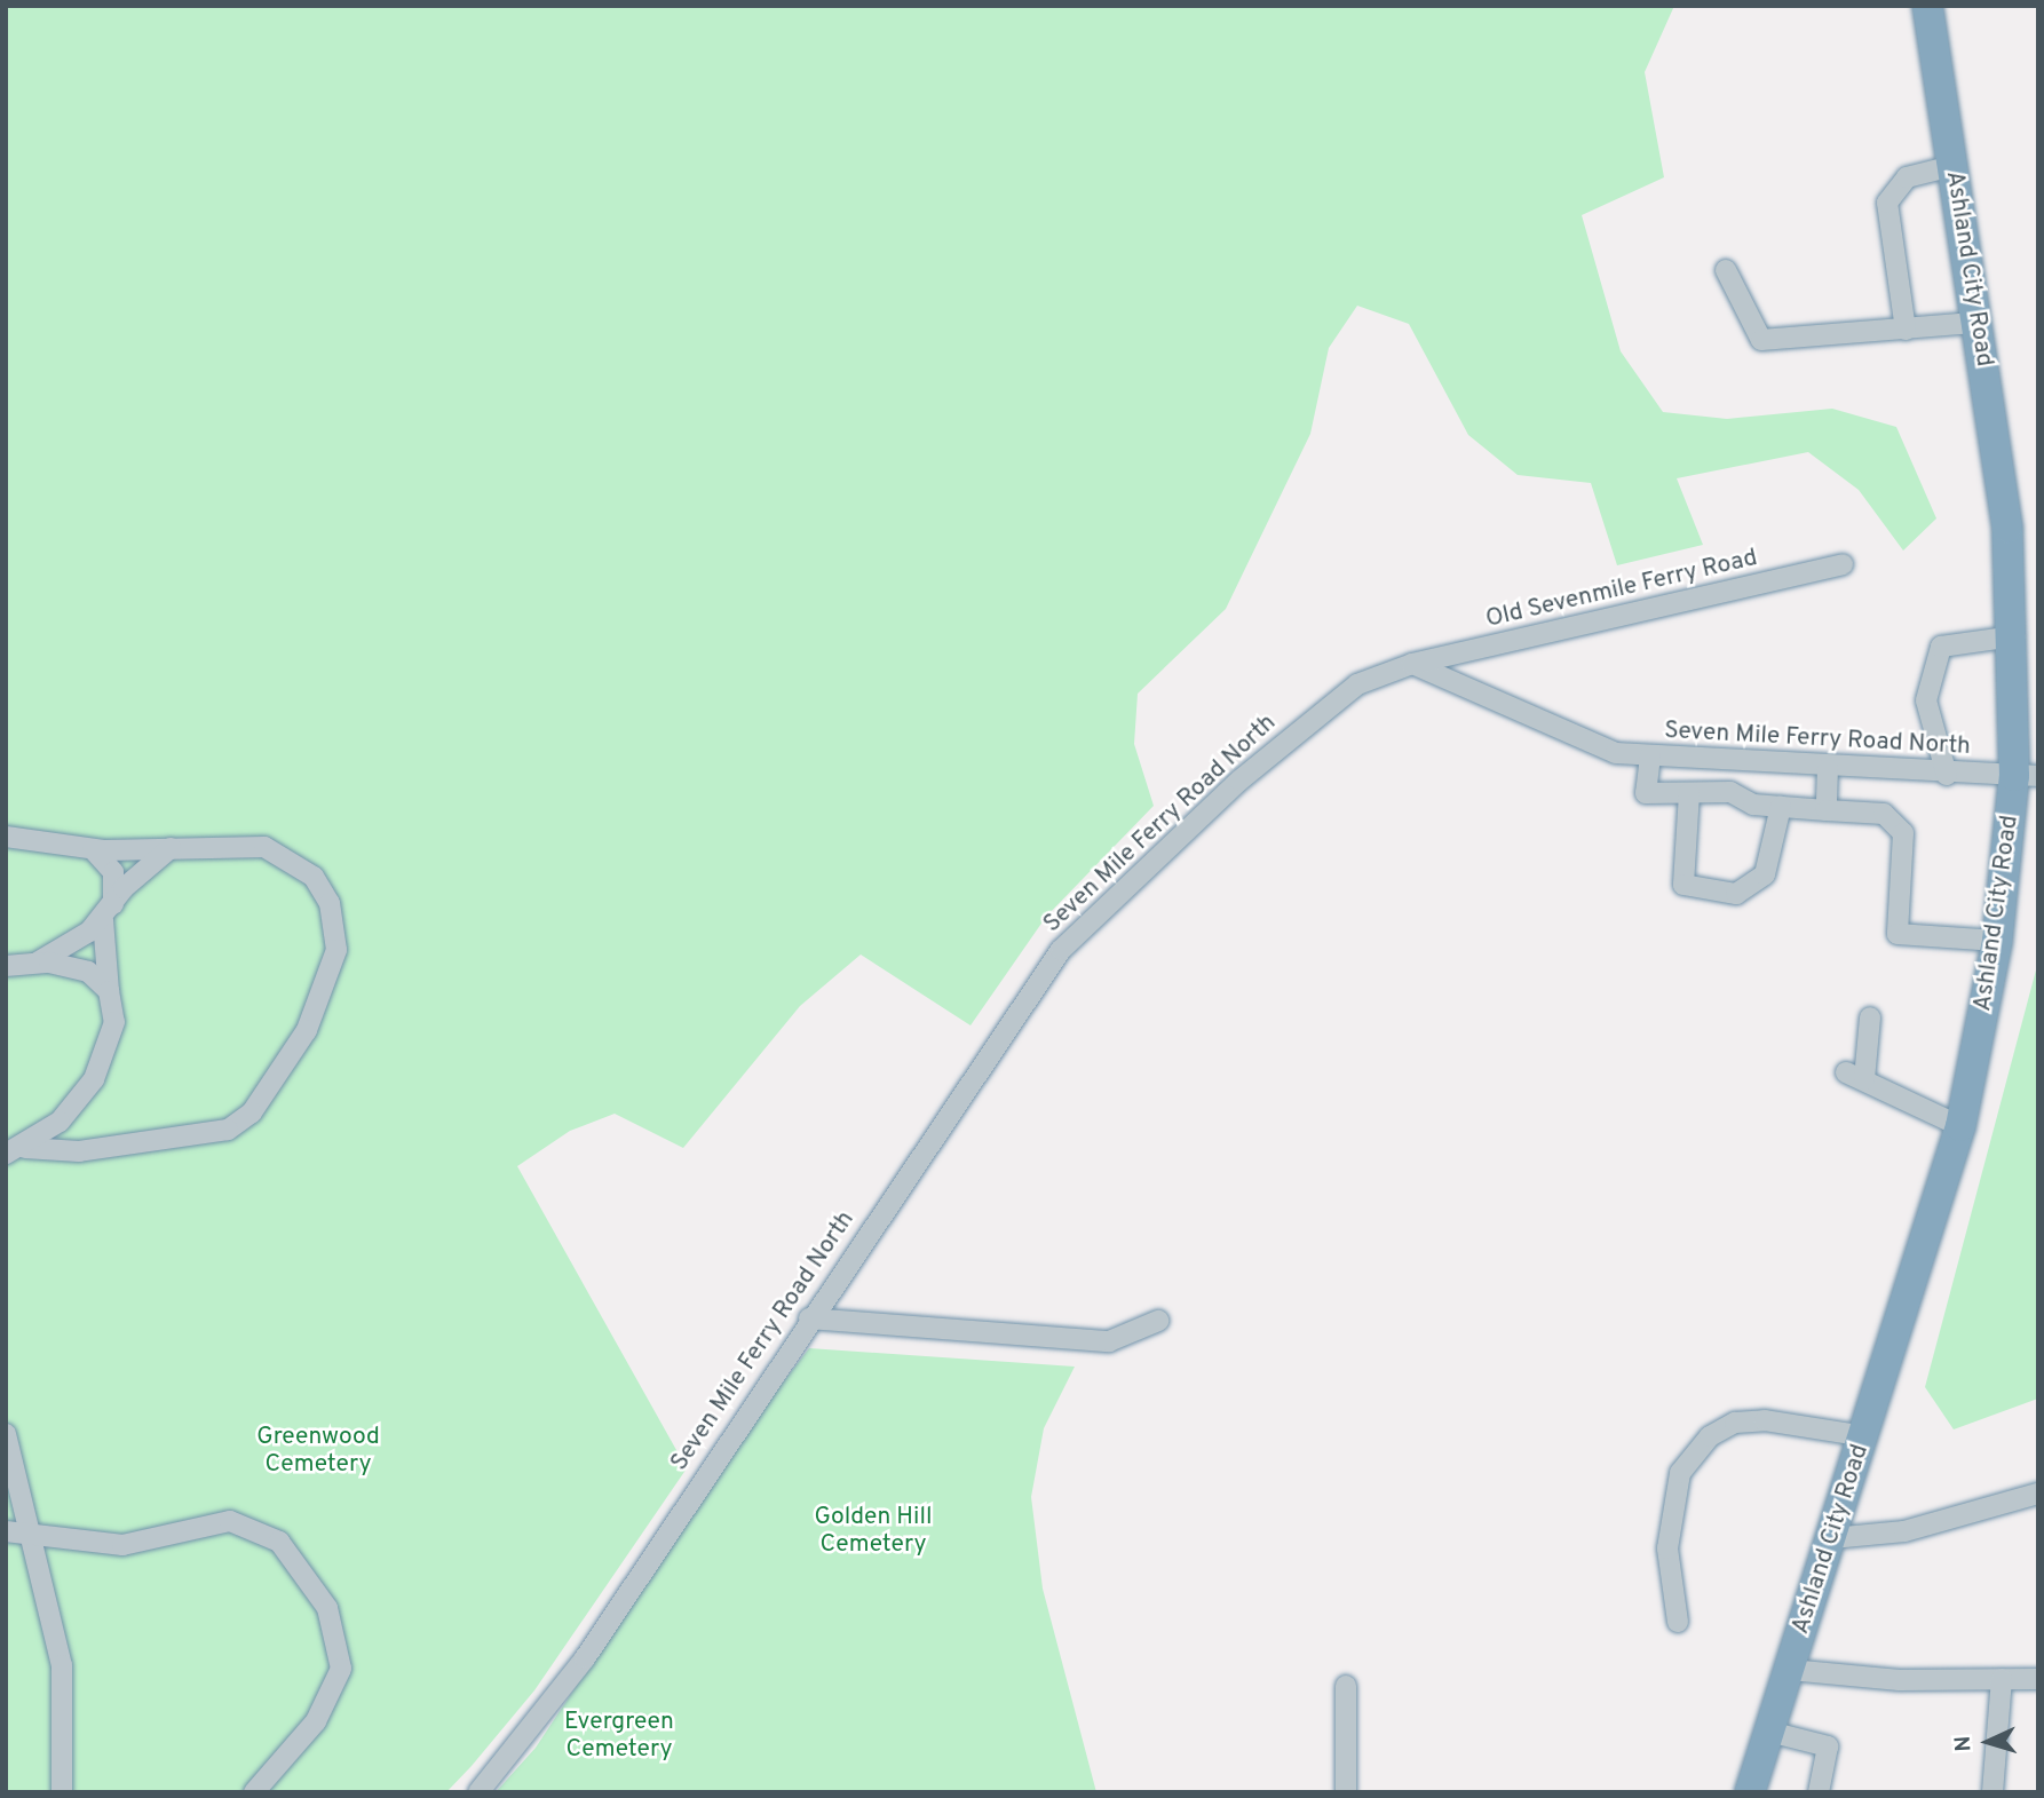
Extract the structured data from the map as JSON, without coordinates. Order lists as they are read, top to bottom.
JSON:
{
  "streets": {
    "highway": ["Ashland City Road"],
    "street": ["Old Sevenmile Ferry Road", "Seven Mile Ferry Road North"]
  },
  "crossings": [
    ["Ashland City Road", "Seven Mile Ferry Road North"],
    ["Old Sevenmile Ferry Road", "Seven Mile Ferry Road North"]
  ],
  "parks": ["Greenwood Cemetery", "Golden Hill Cemetery", "Evergreen Cemetery"],
  "north": "left"
}
